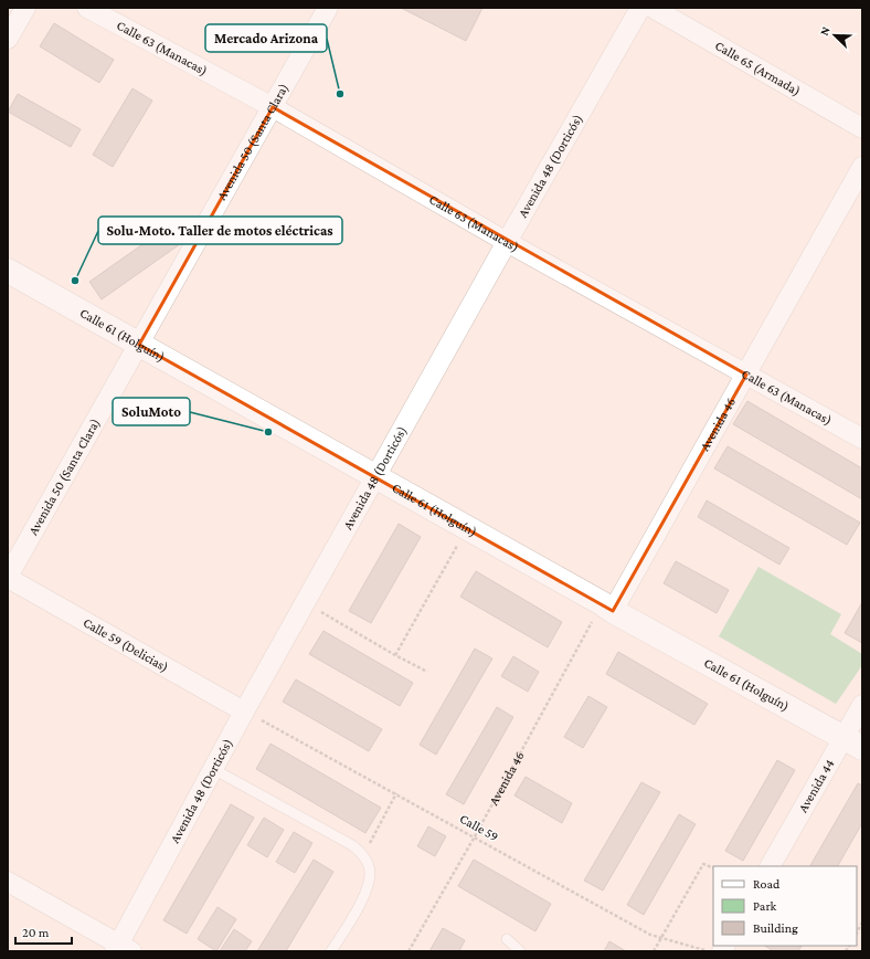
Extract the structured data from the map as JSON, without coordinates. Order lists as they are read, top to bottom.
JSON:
{
  "streets": {
    "street": [
      "Calle 63 (Manacas)",
      "Calle 65 (Armada)",
      "Avenida 50 (Santa Clara)",
      "Avenida 48 (Dorticós)",
      "Calle 61 (Holguín)",
      "Avenida 46",
      "Calle 59 (Delicias)",
      "Avenida 44"
    ],
    "path": ["Calle 59"]
  },
  "crossings": [
    ["Calle 63 (Manacas)", "Avenida 50 (Santa Clara)"],
    ["Calle 63 (Manacas)", "Avenida 48 (Dorticós)"],
    ["Calle 63 (Manacas)", "Avenida 46"],
    ["Avenida 50 (Santa Clara)", "Calle 61 (Holguín)"],
    ["Avenida 50 (Santa Clara)", "Calle 59 (Delicias)"],
    ["Avenida 48 (Dorticós)", "Calle 61 (Holguín)"],
    ["Avenida 48 (Dorticós)", "Calle 59 (Delicias)"],
    ["Avenida 48 (Dorticós)", "Calle 59"],
    ["Calle 61 (Holguín)", "Avenida 46"],
    ["Calle 61 (Holguín)", "Avenida 44"],
    ["Avenida 46", "Calle 59"],
    ["Calle 59 (Delicias)", "Calle 59"]
  ],
  "places": ["Mercado Arizona", "Solu-Moto. Taller de motos eléctricas", "SoluMoto"],
  "legend": ["Road", "Park", "Building"],
  "scale_bar": "20 m",
  "north": "top left"
}
